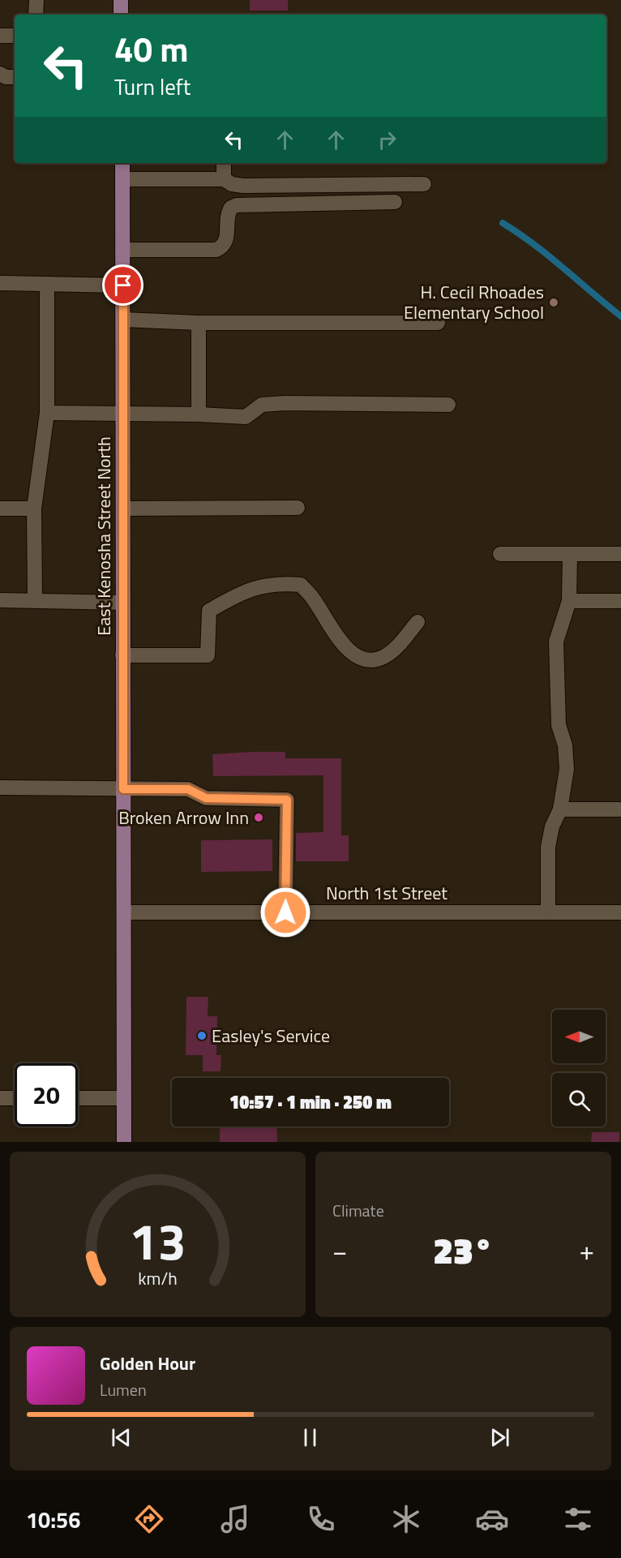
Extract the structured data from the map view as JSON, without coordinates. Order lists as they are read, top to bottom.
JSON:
{
  "streets": {
    "main road": ["East Kenosha Street North"],
    "street": ["North 1st Street"]
  },
  "crossings": [
    ["East Kenosha Street North", "North 1st Street"]
  ],
  "places": ["H. Cecil Rhoades Elementary School", "Broken Arrow Inn", "Easley's Service"],
  "north": "left",
  "page": {
    "turn": ["40 m", "Turn left"],
    "limit": "20",
    "trip": "10:57 · 1 min · 250 m",
    "tile": "Climate",
    "heat": ["−", "23°", "+"],
    "song": ["Golden Hour", "Lumen"],
    "tabs": "10:56",
    "gauge": ["13", "km/h"]
  }
}
